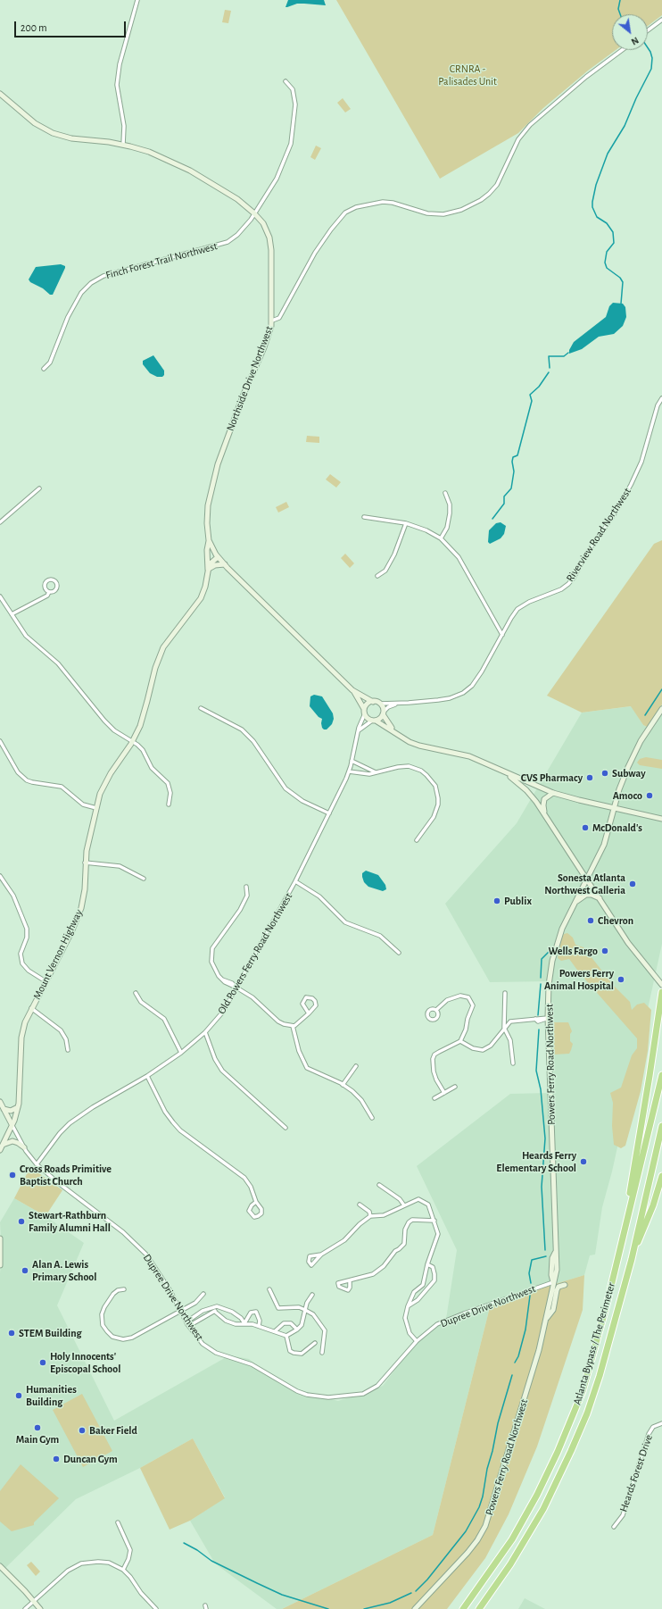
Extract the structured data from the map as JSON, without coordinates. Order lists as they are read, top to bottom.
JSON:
{
  "streets": {
    "highway": ["Atlanta Bypass / The Perimeter"],
    "main road": ["Northside Drive Northwest", "Mount Vernon Highway", "Powers Ferry Road Northwest"],
    "street": [
      "Finch Forest Trail Northwest",
      "Riverview Road Northwest",
      "Old Powers Ferry Road Northwest",
      "Dupree Drive Northwest",
      "Heards Forest Drive"
    ]
  },
  "crossings": [
    ["Finch Forest Trail Northwest", "Northside Drive Northwest"],
    ["Northside Drive Northwest", "Riverview Road Northwest"],
    ["Northside Drive Northwest", "Old Powers Ferry Road Northwest"],
    ["Northside Drive Northwest", "Mount Vernon Highway"],
    ["Riverview Road Northwest", "Old Powers Ferry Road Northwest"],
    ["Old Powers Ferry Road Northwest", "Dupree Drive Northwest"],
    ["Mount Vernon Highway", "Dupree Drive Northwest"],
    ["Powers Ferry Road Northwest", "Dupree Drive Northwest"]
  ],
  "parks": ["CRNRA - Palisades Unit"],
  "places": [
    "Subway",
    "CVS Pharmacy",
    "Amoco",
    "McDonald's",
    "Sonesta Atlanta Northwest Galleria",
    "Publix",
    "Chevron",
    "Wells Fargo",
    "Powers Ferry Animal Hospital",
    "Heards Ferry Elementary School",
    "Cross Roads Primitive Baptist Church",
    "Stewart-Rathburn Family Alumni Hall",
    "Alan A. Lewis Primary School",
    "STEM Building",
    "Holy Innocents' Episcopal School",
    "Humanities Building",
    "Main Gym",
    "Baker Field",
    "Duncan Gym"
  ],
  "scale_bar": "200 m",
  "north": "bottom right"
}
